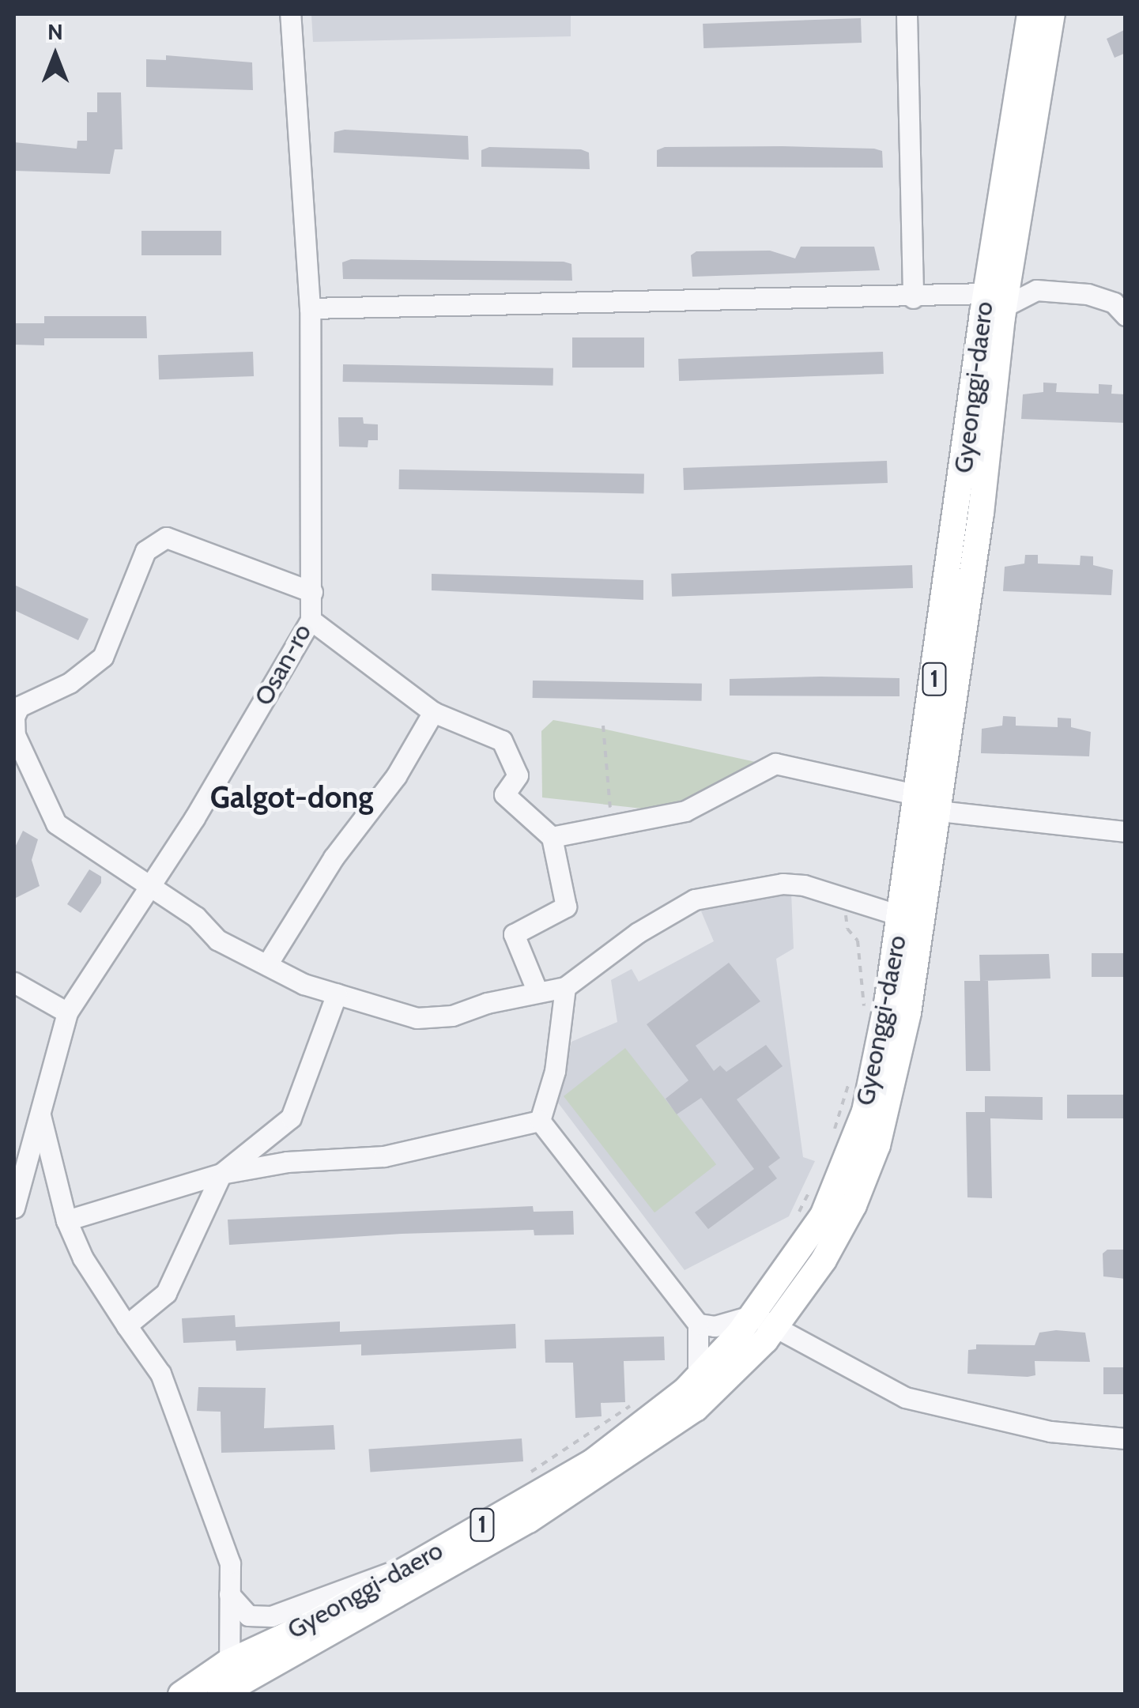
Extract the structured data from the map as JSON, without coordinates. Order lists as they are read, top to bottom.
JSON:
{
  "streets": {
    "main road": ["Gyeonggi-daero", "1"],
    "street": ["Osan-ro"]
  },
  "districts": ["Galgot-dong"],
  "north": "top"
}
